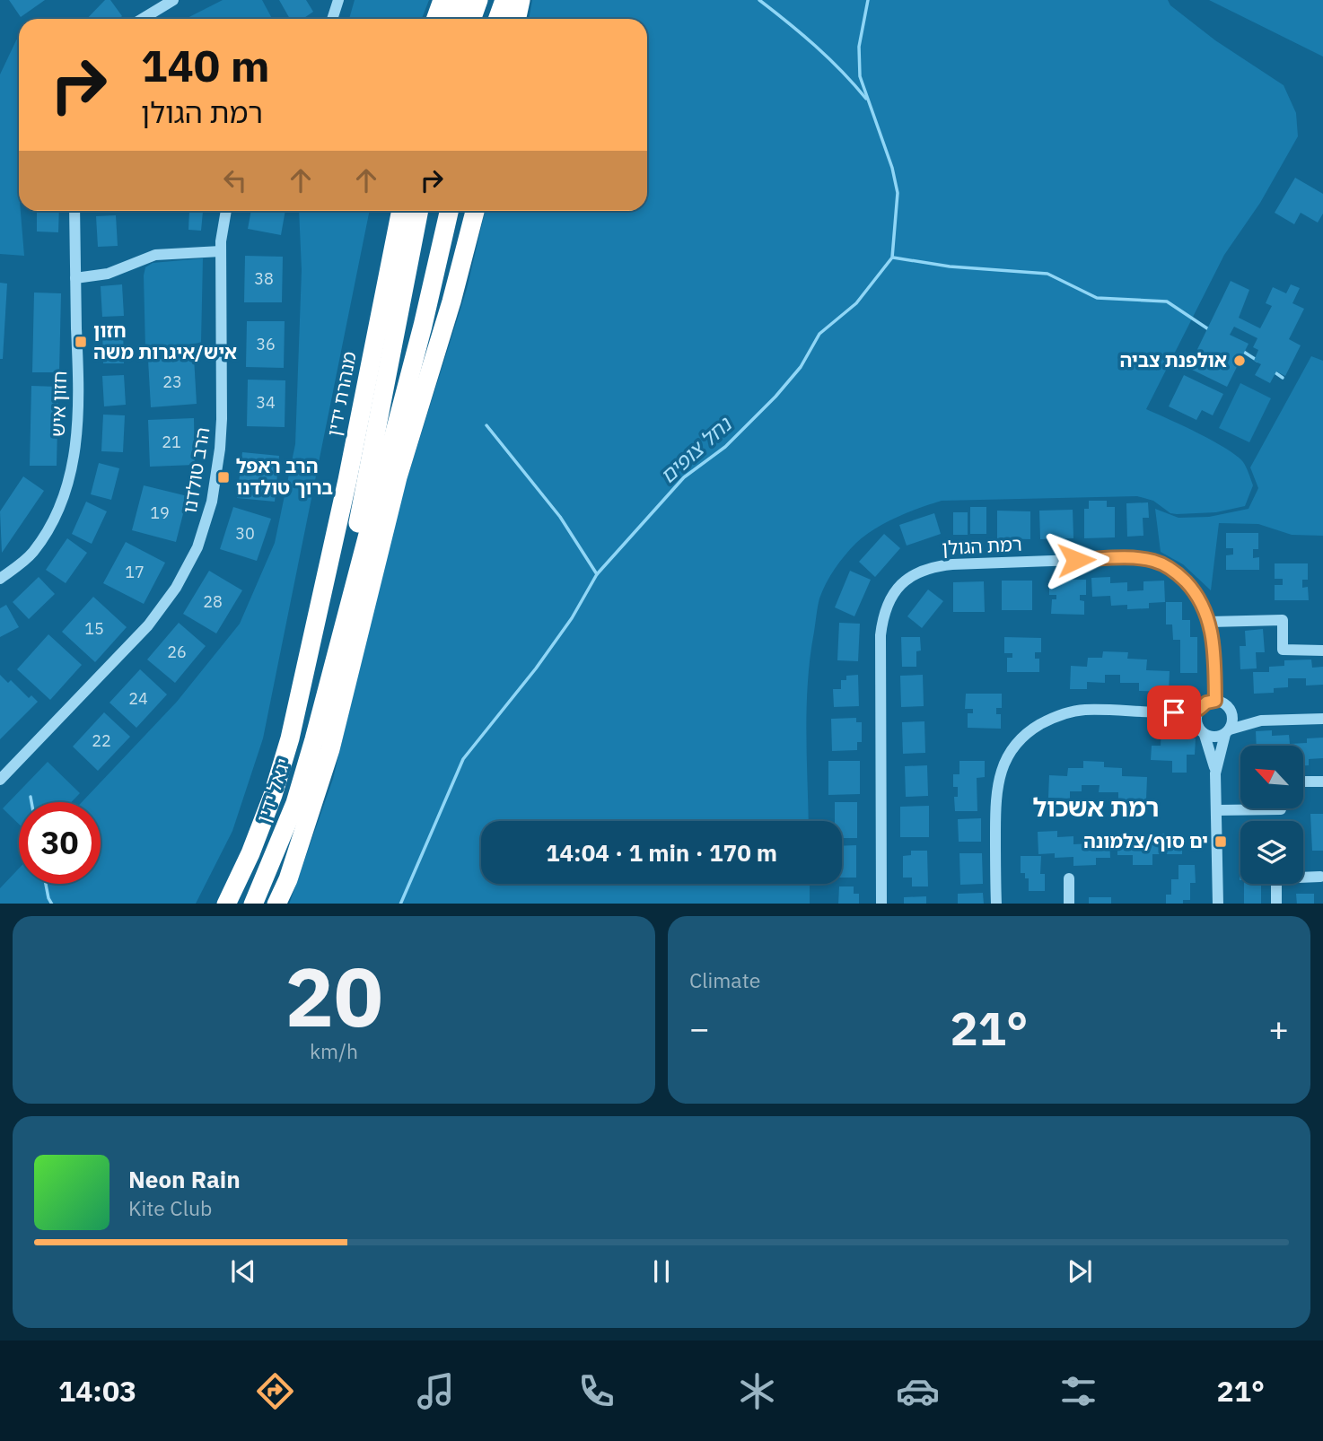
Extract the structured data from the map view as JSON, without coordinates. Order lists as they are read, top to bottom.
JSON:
{
  "streets": {
    "highway": ["מנהרת ידין", "יגאל ידין"],
    "street": ["חזון איש", "הרב טולדנו", "רמת הגולן"]
  },
  "crossings": [
    ["מנהרת ידין", "יגאל ידין"]
  ],
  "districts": ["רמת אשכול"],
  "water": ["נחל צופים"],
  "places": {
    "transit": ["חזון איש/איגרות משה", "הרב ראפל ברוך טולדנו", "ים סוף/צלמונה"],
    "other": ["אולפנת צביה"]
  },
  "house_numbers": [
    "38",
    "36",
    "23",
    "34",
    "21",
    "19",
    "30",
    "17",
    "28",
    "15",
    "26",
    "24",
    "22"
  ],
  "north": "top left",
  "page": {
    "turn": ["140 m", "רמת הגולן"],
    "limit": "30",
    "trip": "14:04 · 1 min · 170 m",
    "tile": [
      ["20", "km/h"],
      "Climate"
    ],
    "heat": ["−", "21°", "+"],
    "song": ["Neon Rain", "Kite Club"],
    "tabs": ["14:03", "21°"]
  }
}
